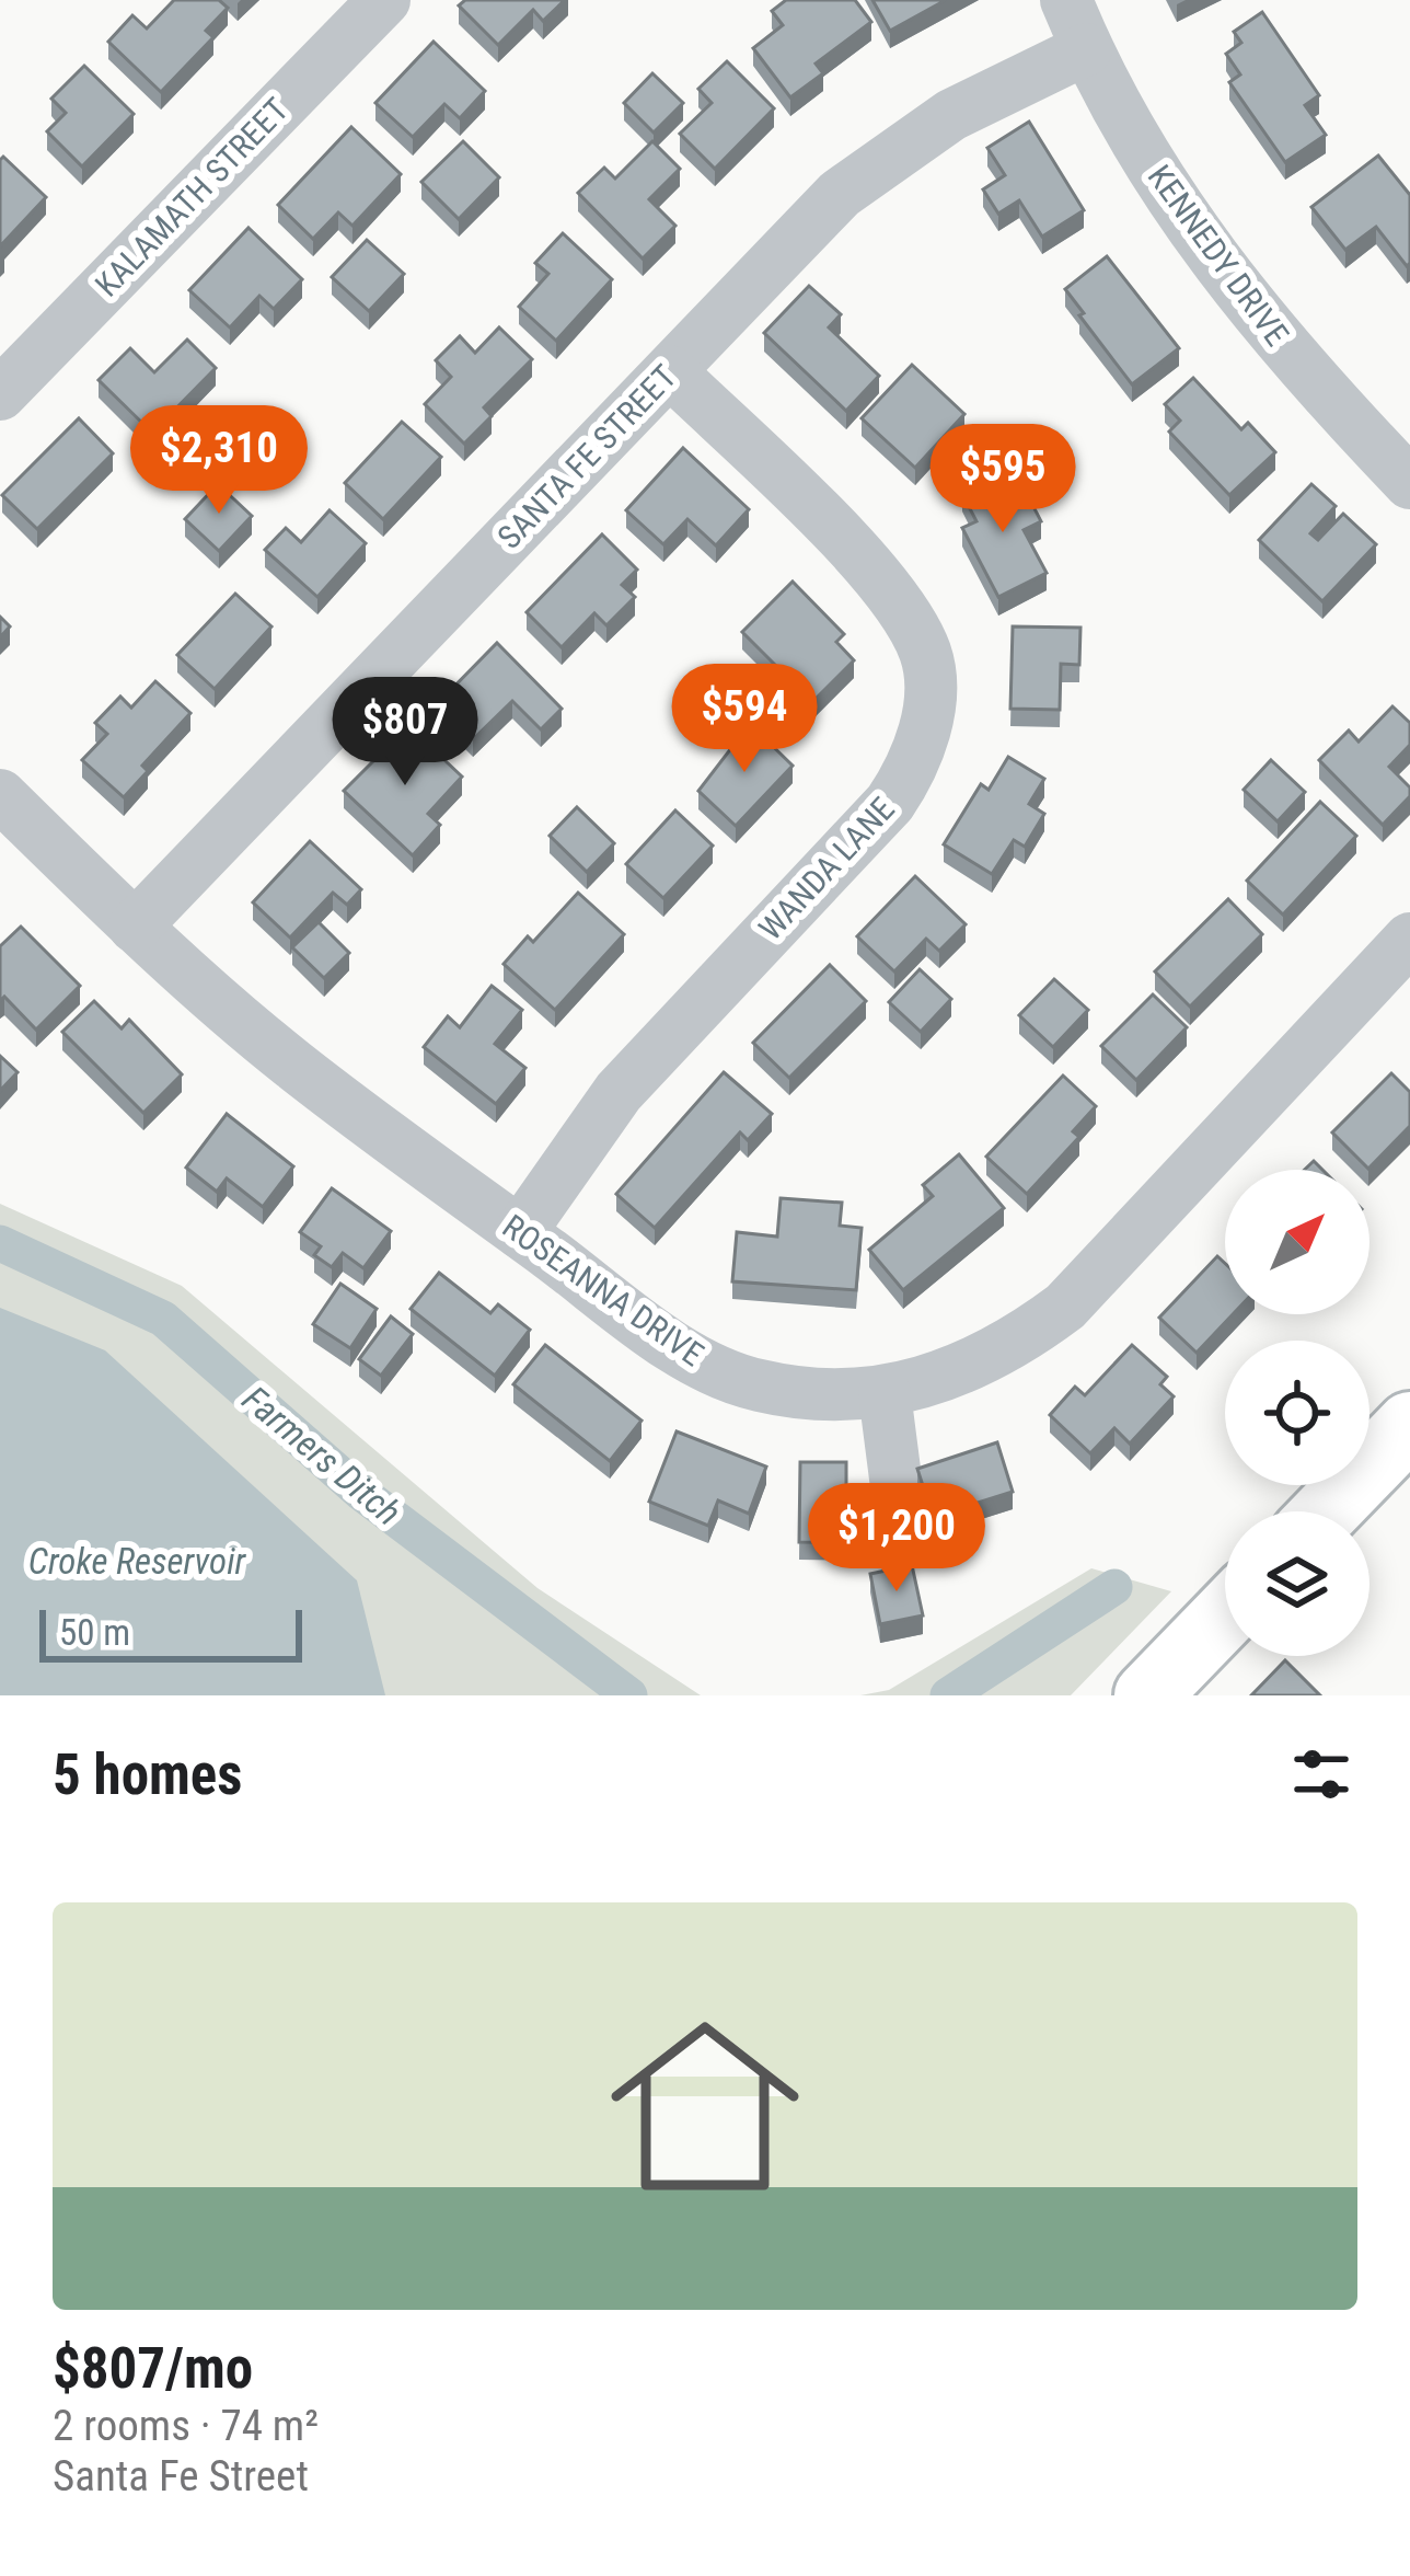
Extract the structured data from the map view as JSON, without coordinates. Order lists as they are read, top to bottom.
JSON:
{
  "streets": {
    "street": [
      "KALAMATH STREET",
      "KENNEDY DRIVE",
      "SANTA FE STREET",
      "WANDA LANE",
      "ROSEANNA DRIVE"
    ]
  },
  "crossings": [
    ["KENNEDY DRIVE", "SANTA FE STREET"],
    ["SANTA FE STREET", "WANDA LANE"],
    ["SANTA FE STREET", "ROSEANNA DRIVE"],
    ["WANDA LANE", "ROSEANNA DRIVE"]
  ],
  "water": ["Farmers Ditch", "Croke Reservoir"],
  "scale_bar": "50 m",
  "north": "top right",
  "page": {
    "price": [
      "$2,310",
      "$595",
      "$594",
      "$807",
      "$1,200"
    ],
    "scale": "50 m",
    "heading": "5 homes",
    "list": [
      {
        "name": "$807/mo",
        "note": "2 rooms · 74 m² · Santa Fe Street"
      }
    ]
  }
}
